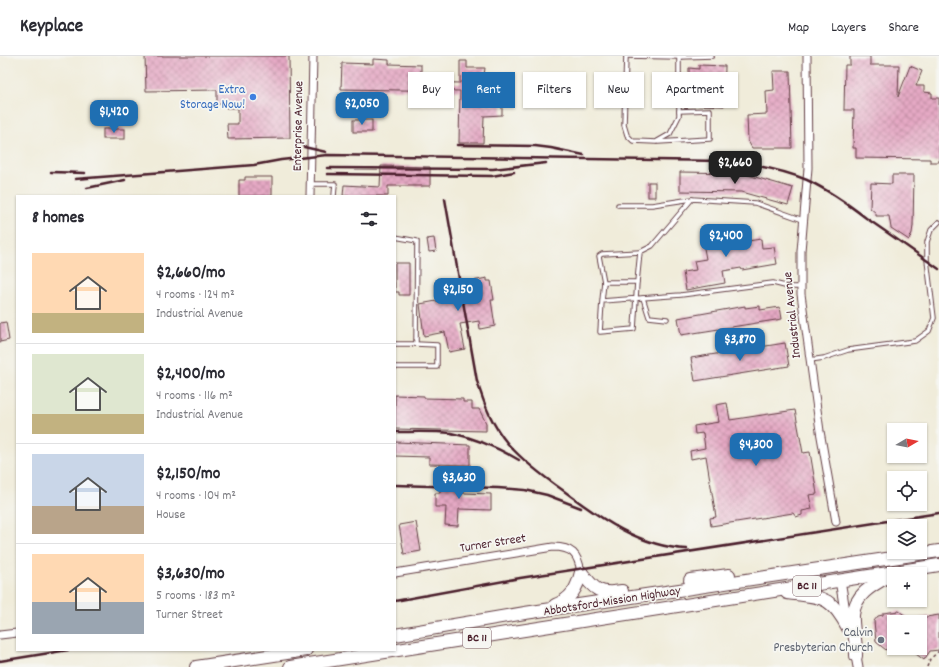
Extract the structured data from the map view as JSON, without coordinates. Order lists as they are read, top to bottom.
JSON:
{
  "streets": {
    "highway": ["BC 11", "Abbotsford-Mission Highway"],
    "street": ["Enterprise Avenue", "Industrial Avenue", "Turner Street"]
  },
  "places": ["Extra Storage Now!", "Calvin Presbyterian Church"],
  "north": "right",
  "page": {
    "header": "Keyplace",
    "nav": ["Map", "Layers", "Share"],
    "chip": [
      "Buy",
      "Rent",
      "Filters",
      "New",
      "Apartment"
    ],
    "price": [
      "$2,050",
      "$1,420",
      "$2,660",
      "$2,400",
      "$2,150",
      "$3,870",
      "$4,300",
      "$3,630"
    ],
    "heading": "8 homes",
    "list": [
      {
        "name": "$2,660/mo",
        "note": "4 rooms · 124 m² · Industrial Avenue"
      },
      {
        "name": "$2,400/mo",
        "note": "4 rooms · 116 m² · Industrial Avenue"
      },
      {
        "name": "$2,150/mo",
        "note": "4 rooms · 104 m² · House"
      },
      {
        "name": "$3,630/mo",
        "note": "5 rooms · 183 m² · Turner Street"
      }
    ],
    "map_buttons": ["+", "−"]
  }
}
